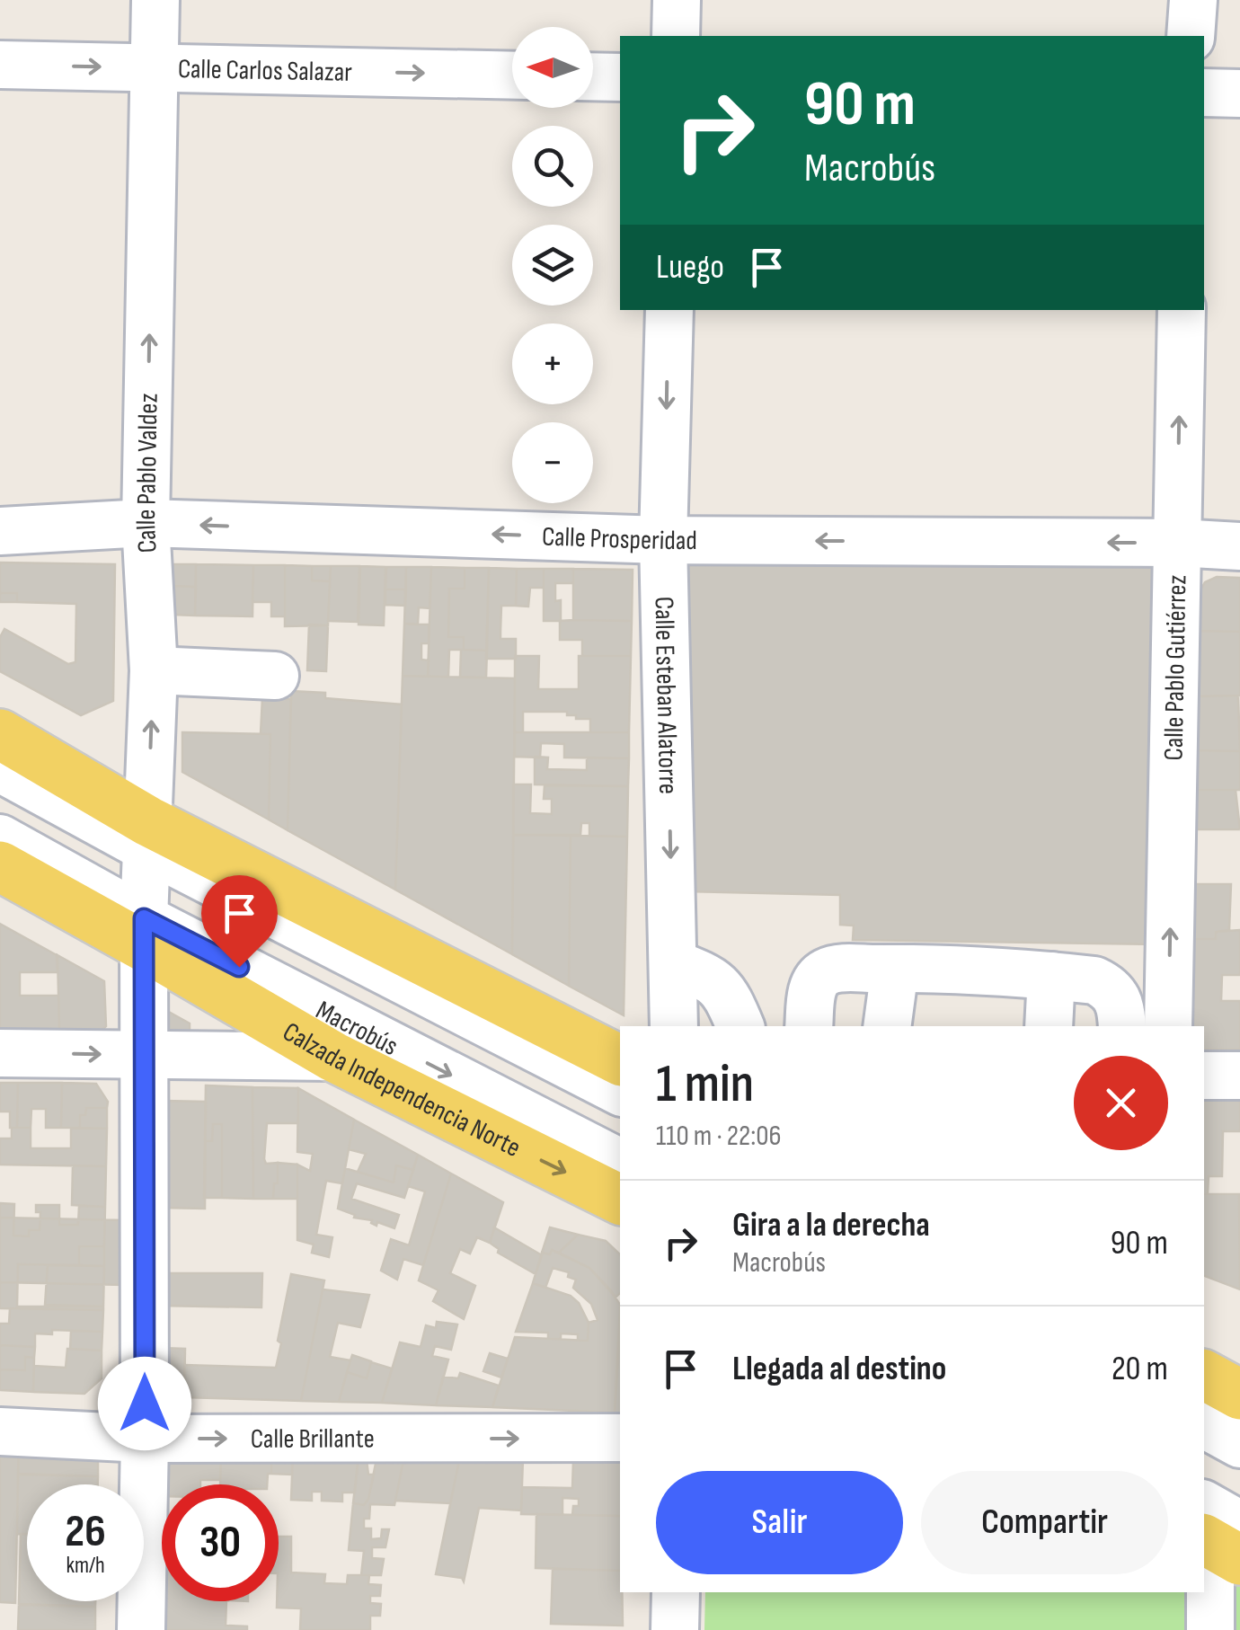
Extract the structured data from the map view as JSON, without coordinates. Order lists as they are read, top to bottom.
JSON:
{
  "streets": {
    "main road": ["Calzada Independencia Norte"],
    "street": [
      "Calle Carlos Salazar",
      "Calle Pablo Valdez",
      "Calle Prosperidad",
      "Calle Pablo Gutiérrez",
      "Calle Esteban Alatorre",
      "Macrobús",
      "Calle Brillante"
    ]
  },
  "crossings": [
    ["Calle Carlos Salazar", "Calle Pablo Valdez"],
    ["Calle Pablo Valdez", "Calle Prosperidad"],
    ["Calle Pablo Valdez", "Macrobús"],
    ["Calle Pablo Valdez", "Calzada Independencia Norte"],
    ["Calle Pablo Valdez", "Calle Brillante"],
    ["Calle Prosperidad", "Calle Pablo Gutiérrez"],
    ["Calle Prosperidad", "Calle Esteban Alatorre"],
    ["Macrobús", "Calzada Independencia Norte"]
  ],
  "one_way": [
    "Calle Carlos Salazar",
    "Calle Pablo Valdez",
    "Calle Prosperidad",
    "Calle Pablo Gutiérrez",
    "Calle Esteban Alatorre"
  ],
  "north": "left",
  "page": {
    "map_buttons": ["+", "−"],
    "turn": ["90 m", "Macrobús"],
    "then": "Luego",
    "heading": ["1 min", "110 m · 22:06"],
    "list": [
      {
        "name": "Gira a la derecha",
        "note": "Macrobús",
        "value": "90 m"
      },
      {
        "name": "Llegada al destino",
        "value": "20 m"
      }
    ],
    "buttons": ["Salir", "Compartir"],
    "speed": "26 km/h",
    "limit": "30"
  }
}
